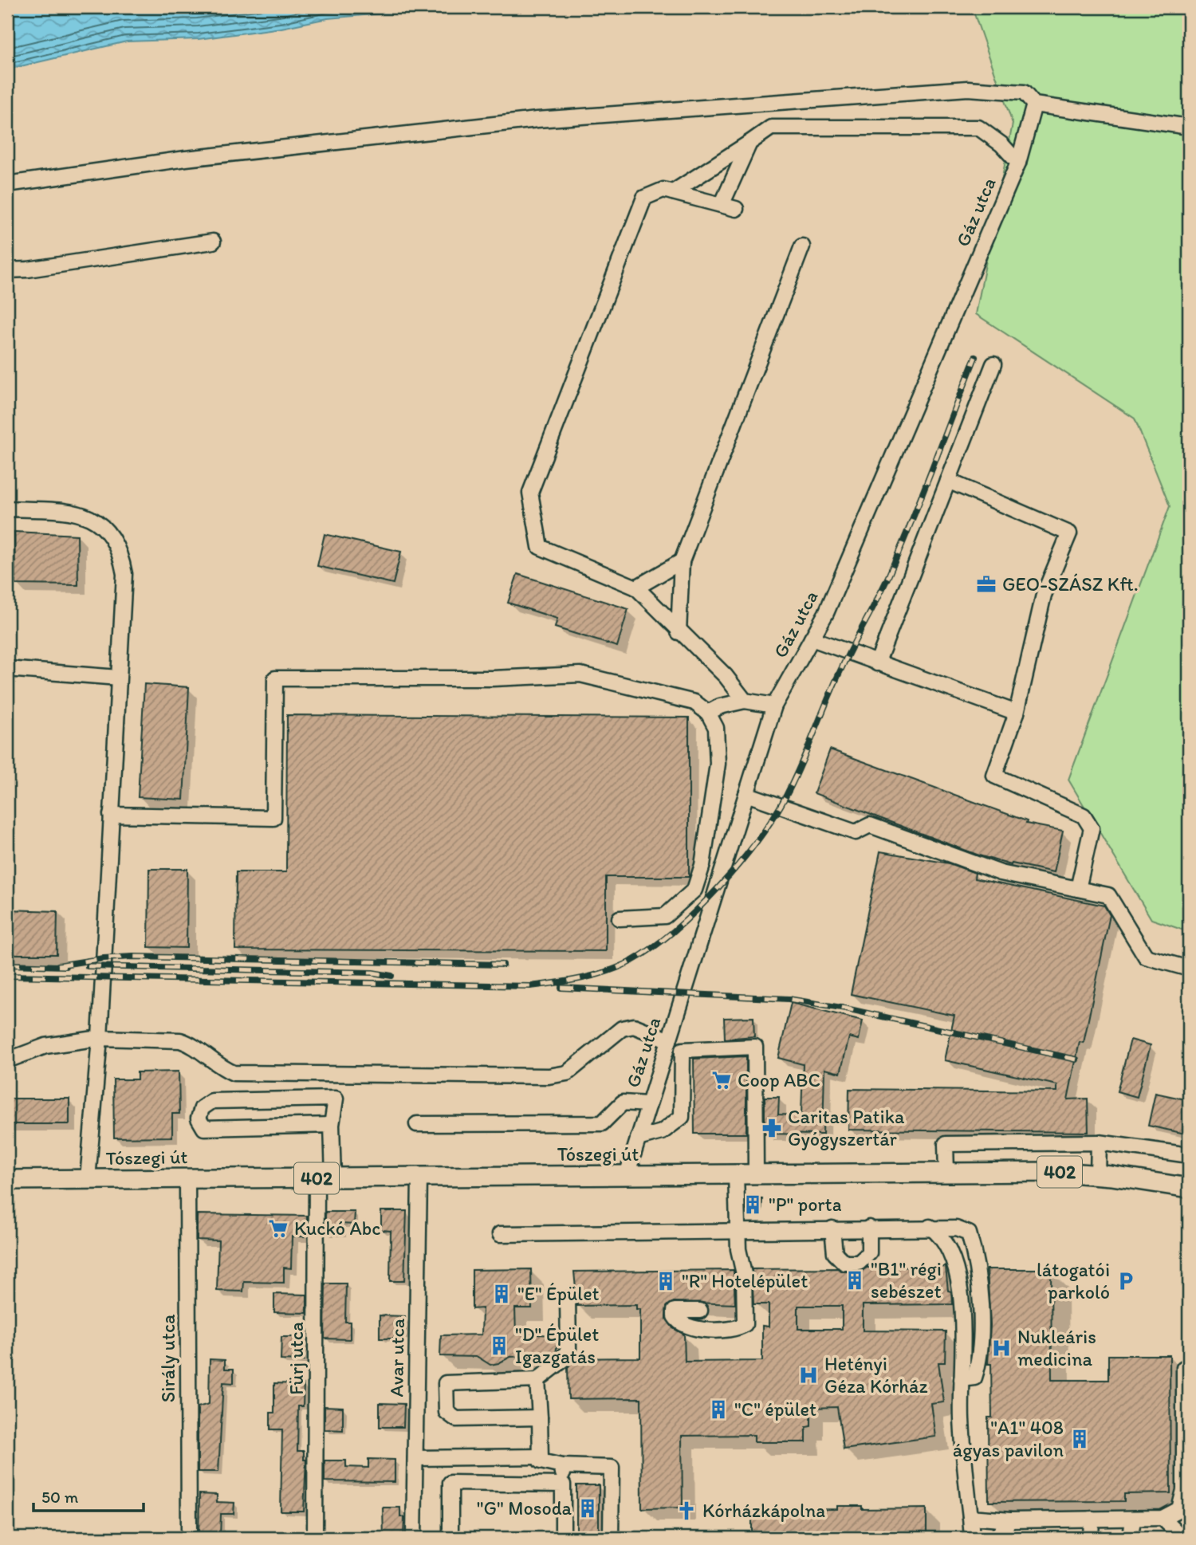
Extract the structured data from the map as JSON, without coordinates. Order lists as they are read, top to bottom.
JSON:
{
  "streets": {
    "main road": ["Tószegi út", "402"],
    "street": [
      "Gáz utca",
      "Avar utca",
      "Sirály utca",
      "Fürj utca"
    ]
  },
  "crossings": [
    ["Gáz utca", "Tószegi út"],
    ["Tószegi út", "Avar utca"],
    ["Tószegi út", "Sirály utca"],
    ["Tószegi út", "Fürj utca"]
  ],
  "places": {
    "office": ["GEO-SZÁSZ Kft."],
    "supermarket": ["Coop ABC", "Kuckó Abc"],
    "pharmacy": ["Caritas Patika Gyógyszertár"],
    "building": [
      "\"P\" porta",
      "\"B1\" régi sebészet",
      "\"R\" Hotelépület",
      "\"E\" Épület",
      "\"D\" Épület Igazgatás",
      "\"C\" épület",
      "\"A1\" 408 ágyas pavilon",
      "\"G\" Mosoda"
    ],
    "parking": ["látogatói parkoló"],
    "hospital": ["Nukleáris medicina", "Hetényi Géza Kórház"],
    "church": ["Kórházkápolna"]
  },
  "scale_bar": "50 m"
}
